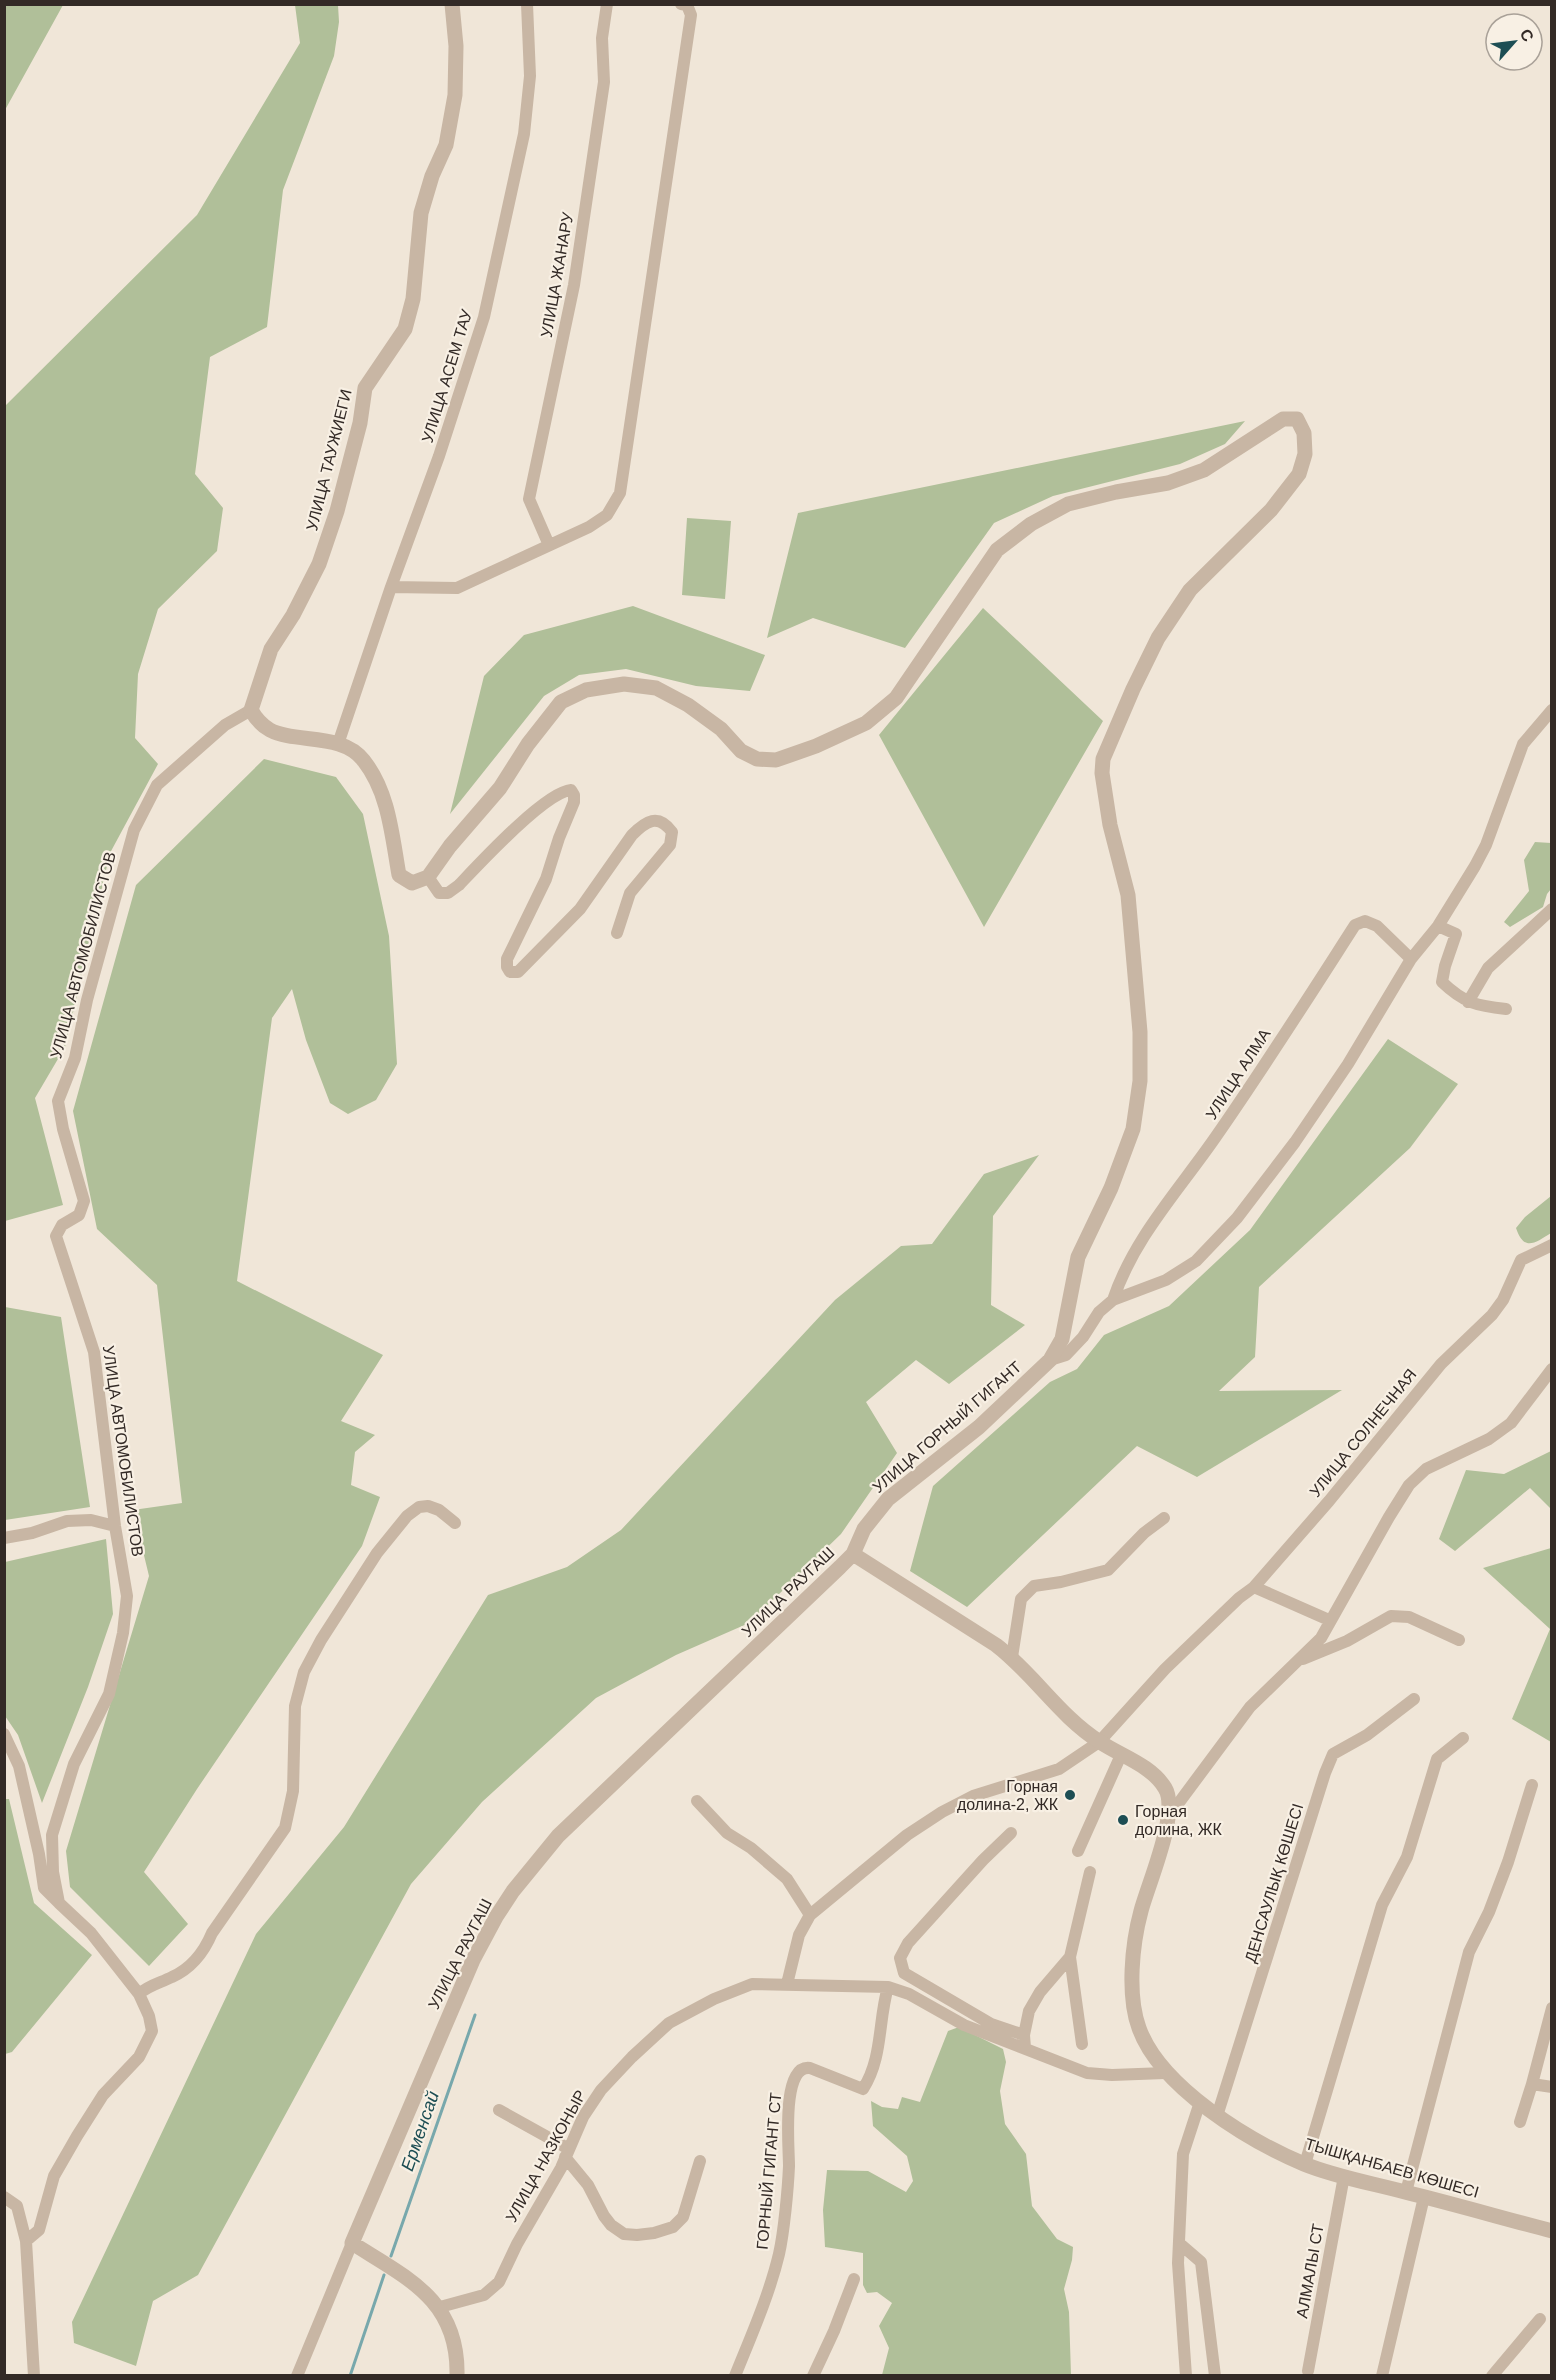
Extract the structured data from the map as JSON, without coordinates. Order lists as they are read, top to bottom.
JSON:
{
  "streets": {
    "street": [
      "УЛИЦА ЖАНАРУ",
      "УЛИЦА АСЕМ ТАУ",
      "УЛИЦА ТАУЖИЕГИ",
      "УЛИЦА АВТОМОБИЛИСТОВ",
      "УЛИЦА АЛМА",
      "УЛИЦА ГОРНЫЙ ГИГАНТ",
      "УЛИЦА СОЛНЕЧНАЯ",
      "УЛИЦА РАУГАШ",
      "ДЕНСАУЛЫҚ КӨШЕСІ",
      "УЛИЦА НАЗКОНЫР",
      "ТЫШҚАНБАЕВ КӨШЕСІ",
      "ГОРНЫЙ ГИГАНТ СТ",
      "АЛМАЛЫ СТ"
    ]
  },
  "crossings": [
    ["УЛИЦА ТАУЖИЕГИ", "УЛИЦА АВТОМОБИЛИСТОВ"],
    ["УЛИЦА ГОРНЫЙ ГИГАНТ", "УЛИЦА РАУГАШ"],
    ["ДЕНСАУЛЫҚ КӨШЕСІ", "ТЫШҚАНБАЕВ КӨШЕСІ"],
    ["УЛИЦА НАЗКОНЫР", "ТЫШҚАНБАЕВ КӨШЕСІ"],
    ["УЛИЦА НАЗКОНЫР", "ГОРНЫЙ ГИГАНТ СТ"],
    ["ТЫШҚАНБАЕВ КӨШЕСІ", "АЛМАЛЫ СТ"]
  ],
  "water": ["Ерменсай"],
  "places": ["Горная долина-2, ЖК", "Горная долина, ЖК"],
  "north": "top right"
}
